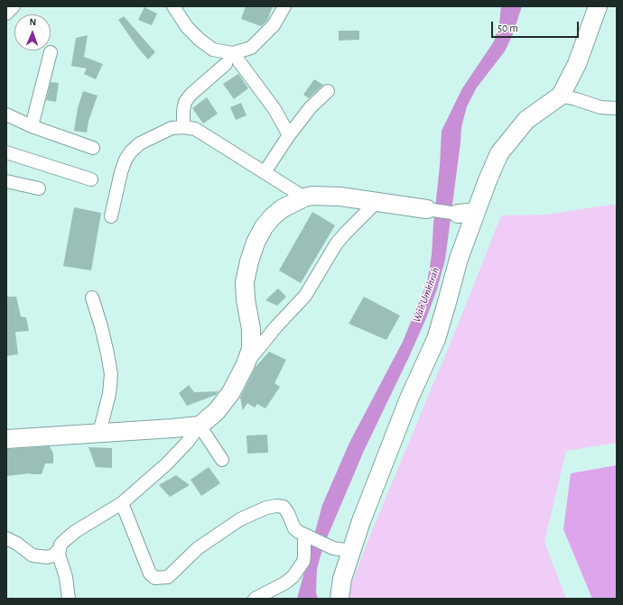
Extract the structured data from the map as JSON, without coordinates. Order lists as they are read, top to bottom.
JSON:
{
  "water": ["Wah Umkhrah"],
  "scale_bar": "50 m",
  "north": "top"
}
